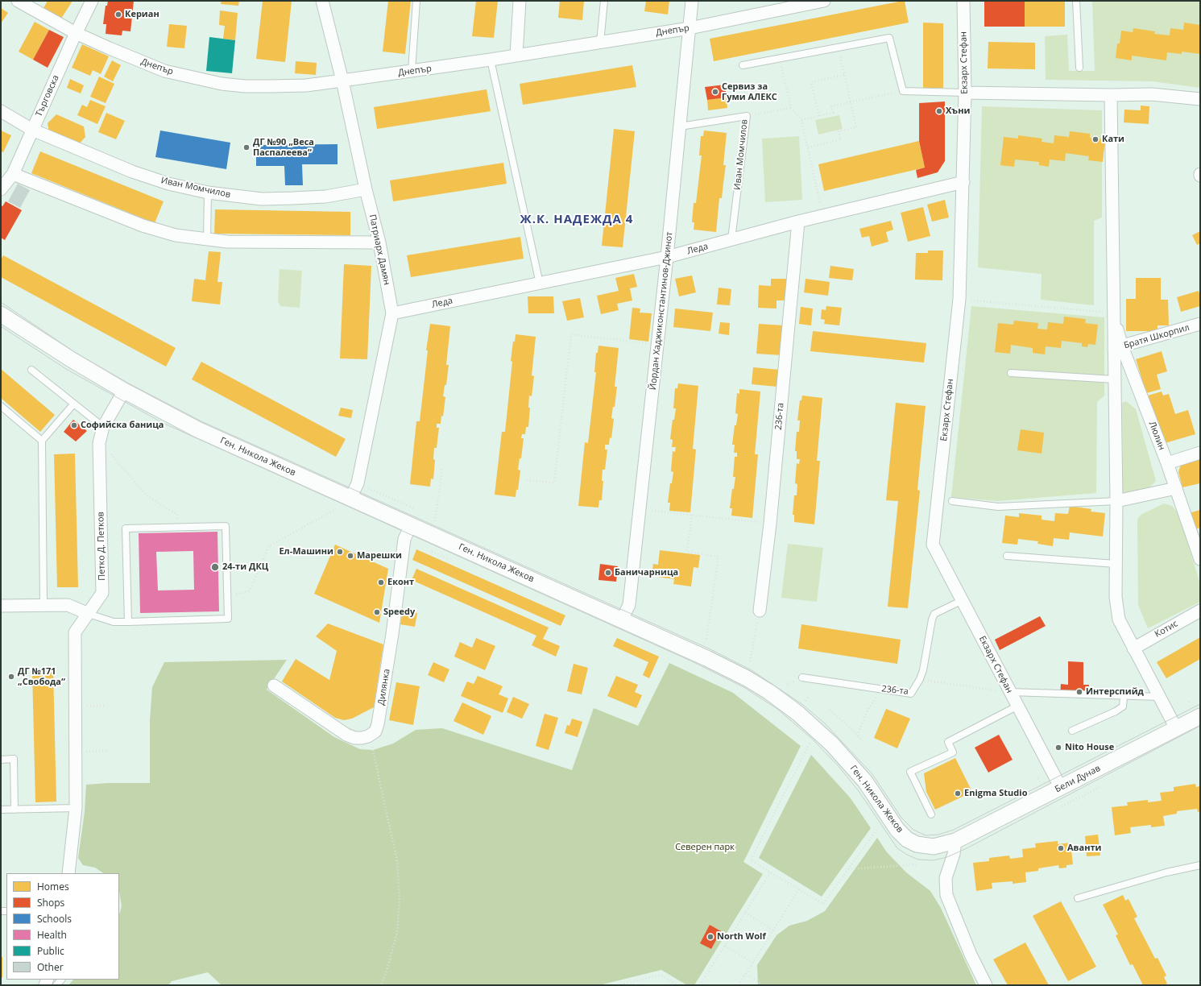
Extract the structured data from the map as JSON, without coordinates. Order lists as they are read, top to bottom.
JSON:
{
  "streets": {
    "street": [
      "Днепър",
      "Екзарх Стефан",
      "Търговска",
      "Иван Момчилов",
      "Леда",
      "Патриарх Дамян",
      "Йордан Хаджиконстантинов-Джинот",
      "Братя Шкорпил",
      "236-та",
      "Люлин",
      "Ген. Никола Жеков",
      "Петко Д. Петков",
      "Котис",
      "Дилянка",
      "Бели Дунав"
    ]
  },
  "crossings": [
    ["Днепър", "Търговска"],
    ["Днепър", "Патриарх Дамян"],
    ["Днепър", "Йордан Хаджиконстантинов-Джинот"],
    ["Екзарх Стефан", "Леда"],
    ["Екзарх Стефан", "236-та"],
    ["Екзарх Стефан", "Бели Дунав"],
    ["Търговска", "Иван Момчилов"],
    ["Иван Момчилов", "Леда"],
    ["Иван Момчилов", "Патриарх Дамян"],
    ["Иван Момчилов", "Йордан Хаджиконстантинов-Джинот"],
    ["Леда", "Патриарх Дамян"],
    ["Леда", "Йордан Хаджиконстантинов-Джинот"],
    ["Леда", "236-та"],
    ["Патриарх Дамян", "Ген. Никола Жеков"],
    ["Йордан Хаджиконстантинов-Джинот", "Ген. Никола Жеков"],
    ["Братя Шкорпил", "Люлин"],
    ["Ген. Никола Жеков", "Петко Д. Петков"],
    ["Ген. Никола Жеков", "Дилянка"],
    ["Ген. Никола Жеков", "Бели Дунав"]
  ],
  "districts": ["Ж.К. НАДЕЖДА 4"],
  "parks": ["Северен парк"],
  "places": [
    "Кериан",
    "Сервиз за Гуми АЛЕКС",
    "Хъни",
    "Кати",
    "ДГ №90 „Веса Паспалеева“",
    "Софийска баница",
    "Ел-Машини",
    "Марешки",
    "24-ти ДКЦ",
    "Баничарница",
    "Еконт",
    "Speedy",
    "ДГ №171 „Свобода“",
    "Интерспийд",
    "Nito House",
    "Enigma Studio",
    "Аванти",
    "North Wolf"
  ],
  "legend": [
    "Homes",
    "Shops",
    "Schools",
    "Health",
    "Public",
    "Other"
  ]
}
